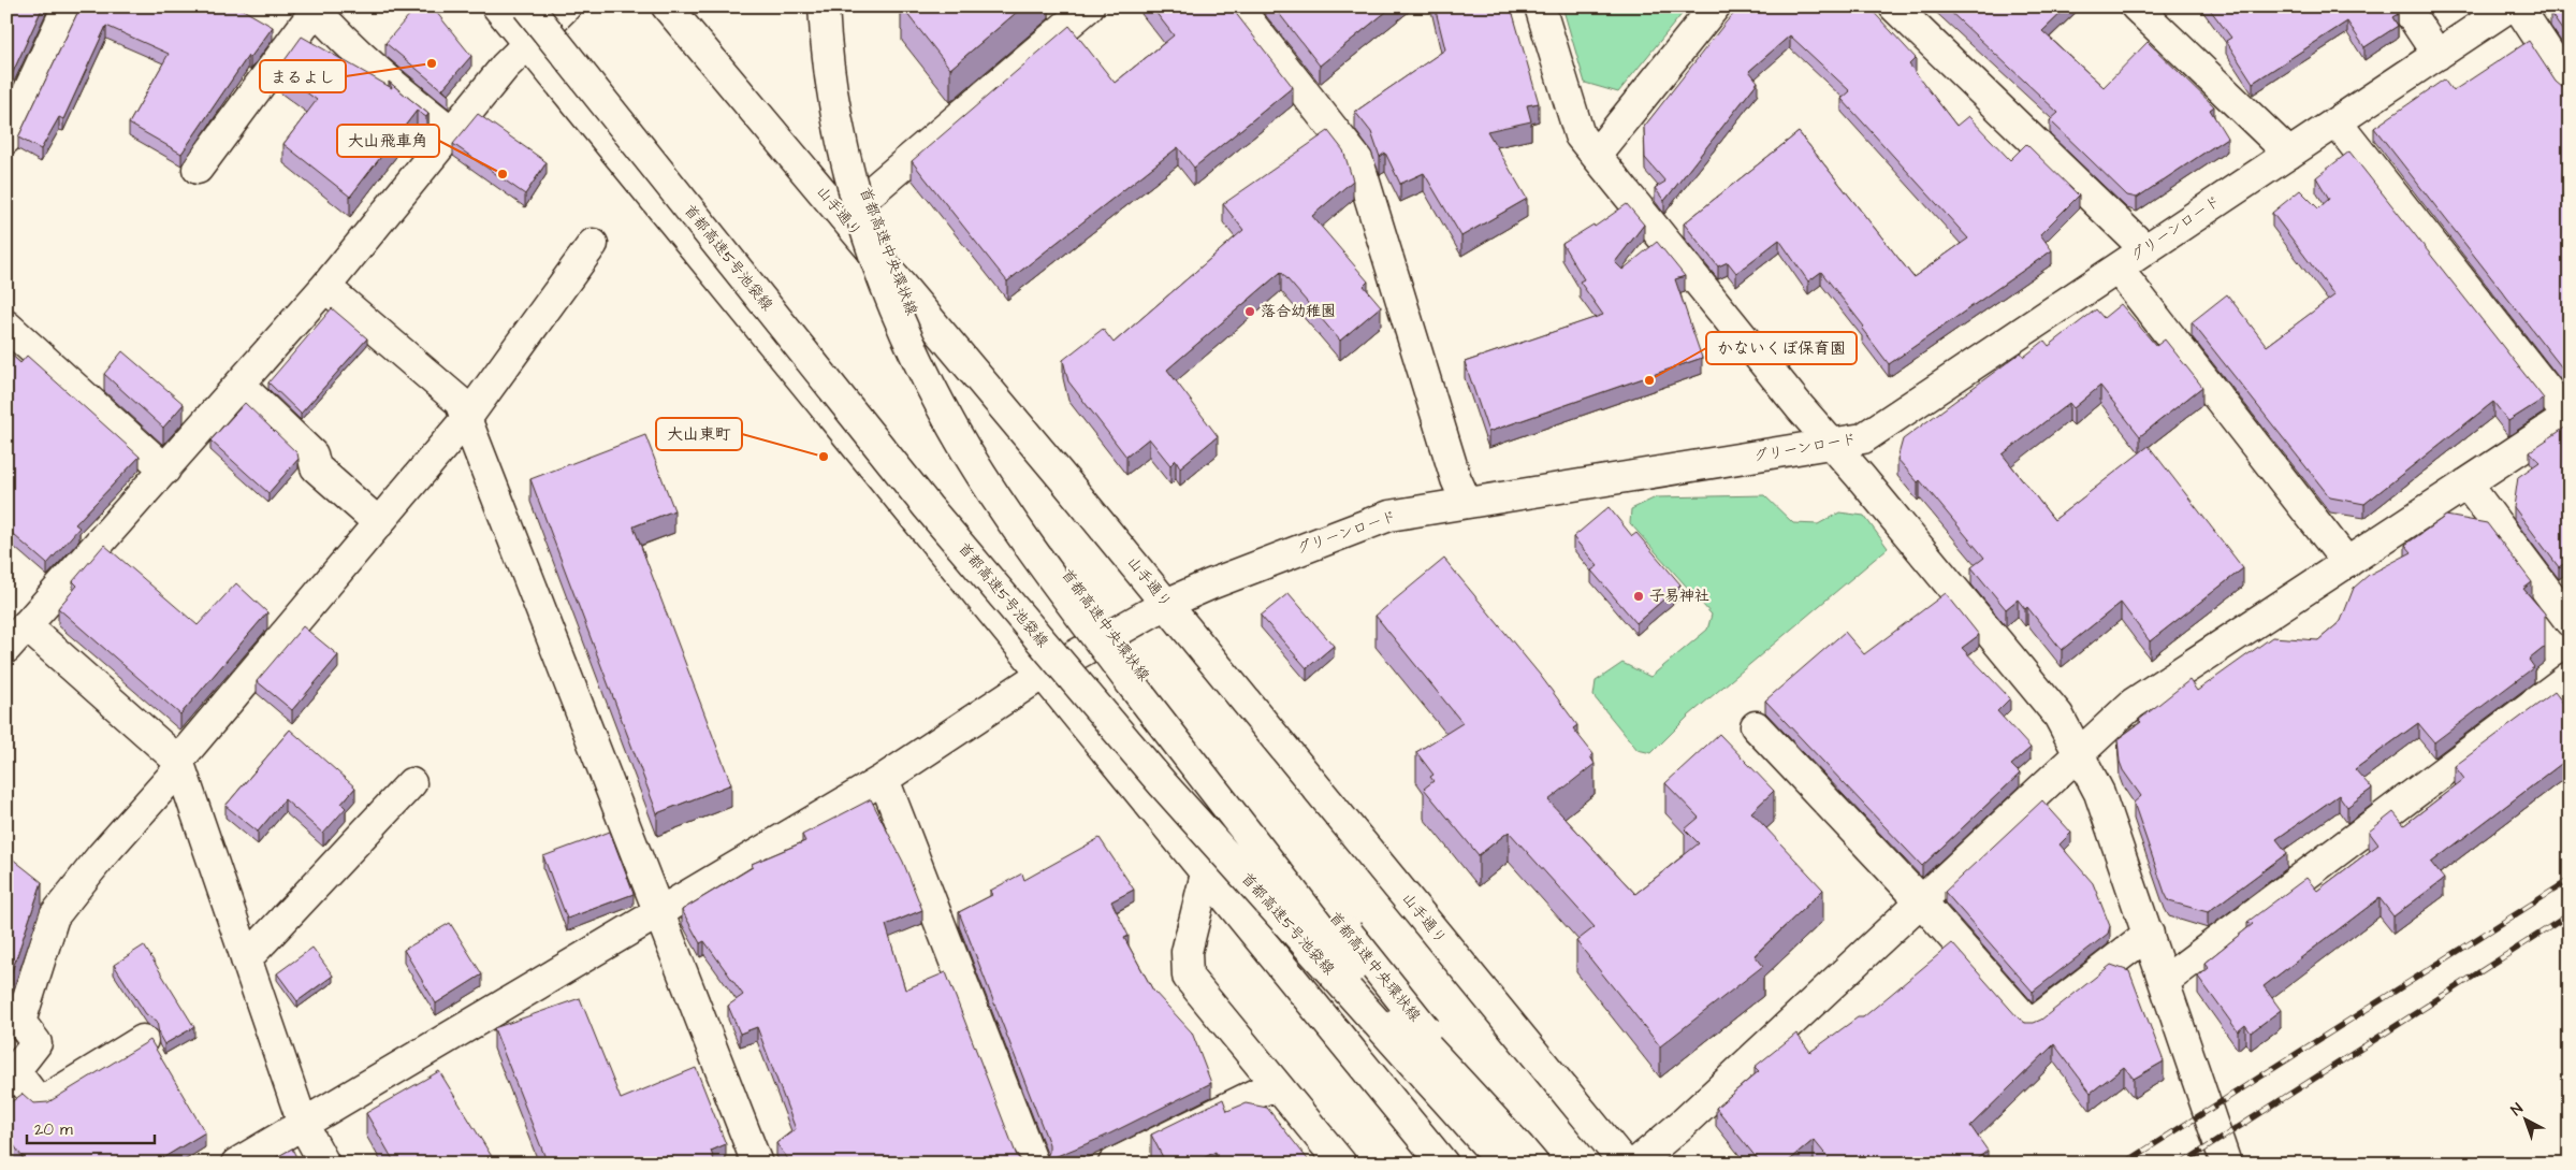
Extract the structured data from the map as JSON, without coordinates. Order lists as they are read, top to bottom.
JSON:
{
  "streets": {
    "main road": [
      "山手通り",
      "グリーンロード",
      "首都高速中央環状線",
      "首都高速5号池袋線"
    ]
  },
  "crossings": [
    ["山手通り", "グリーンロード"],
    ["首都高速中央環状線", "首都高速5号池袋線"]
  ],
  "places": [
    "まるよし",
    "大山飛車角",
    "落合幼稚園",
    "かないくぼ保育園",
    "大山東町",
    "子易神社"
  ],
  "scale_bar": "20 m",
  "north": "top left"
}
